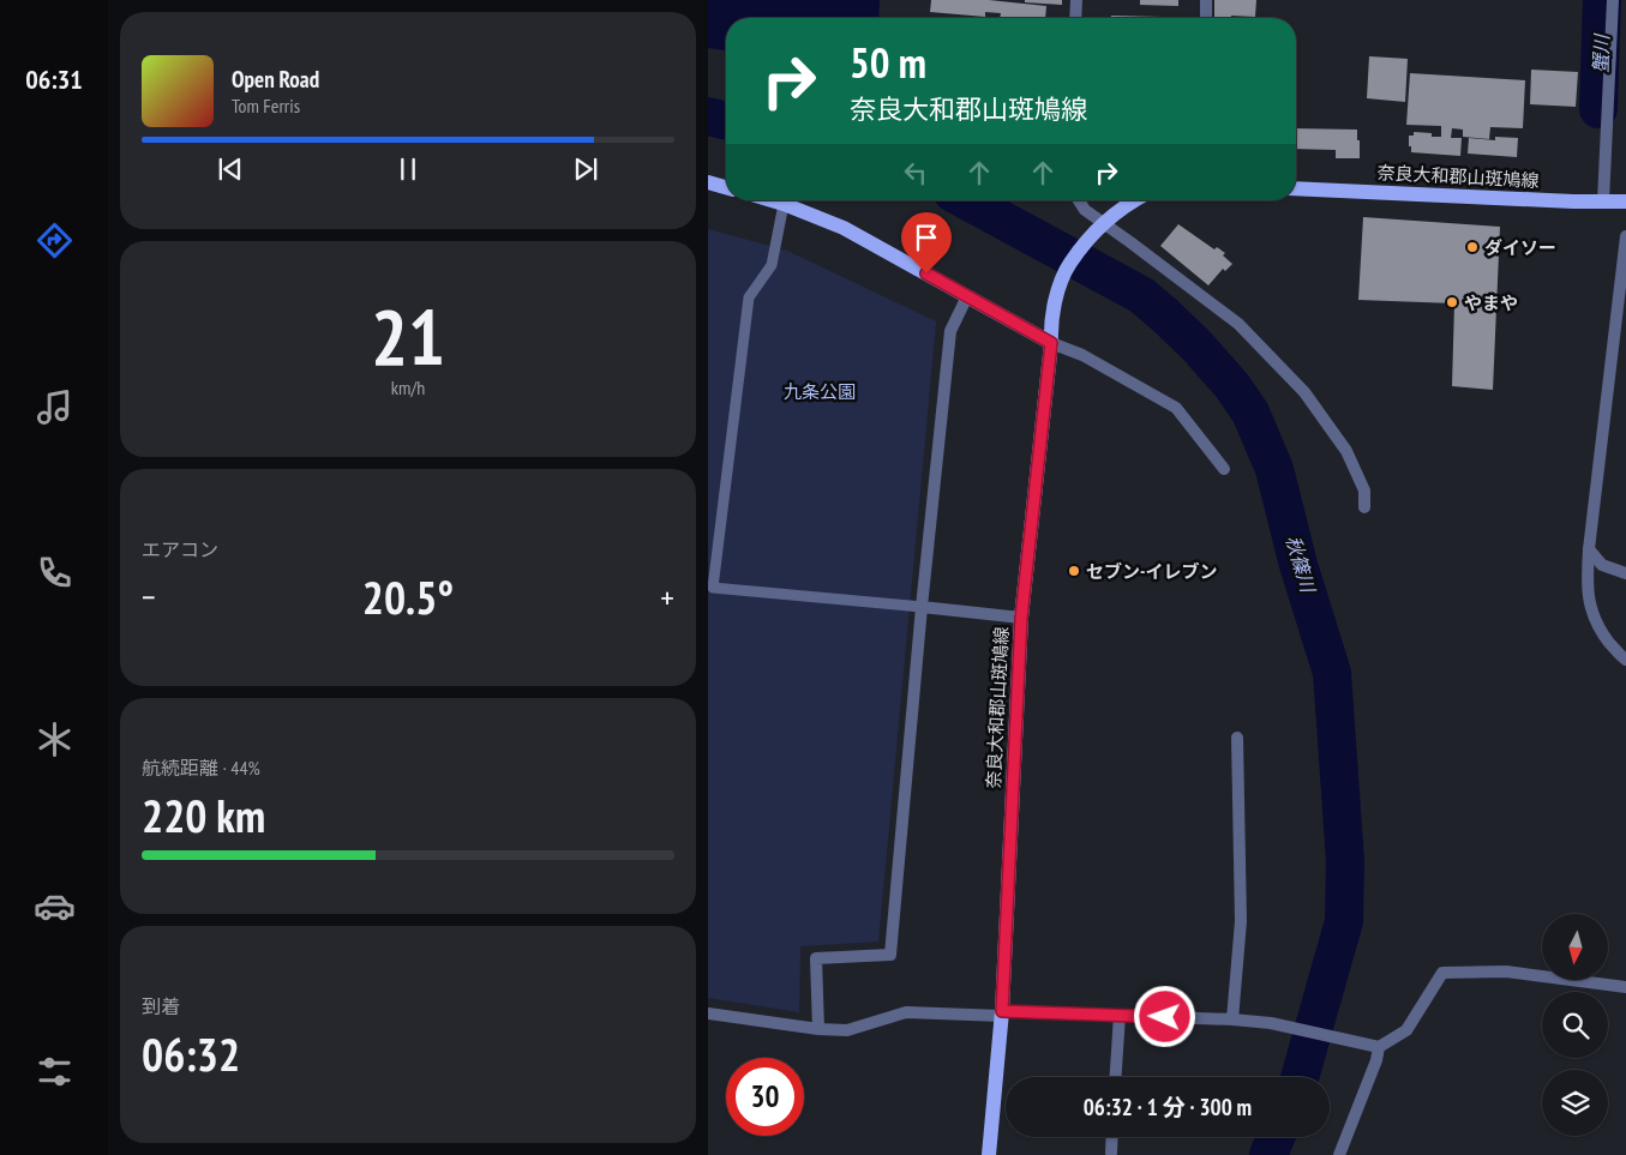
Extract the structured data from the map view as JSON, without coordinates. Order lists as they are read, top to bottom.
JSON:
{
  "streets": {
    "main road": ["奈良大和郡山斑鳩線"]
  },
  "water": ["蟹川", "秋篠川"],
  "parks": ["九条公園"],
  "places": ["ダイソー", "やまや", "セブン-イレブン"],
  "north": "bottom",
  "page": {
    "tabs": "06:31",
    "turn": ["50 m", "奈良大和郡山斑鳩線"],
    "song": ["Open Road", "Tom Ferris"],
    "tile": [
      ["21", "km/h"],
      "エアコン",
      ["航続距離 · 44%", "220 km"],
      ["到着", "06:32"]
    ],
    "heat": ["−", "20.5°", "+"],
    "limit": "30",
    "trip": "06:32 · 1 分 · 300 m"
  }
}
